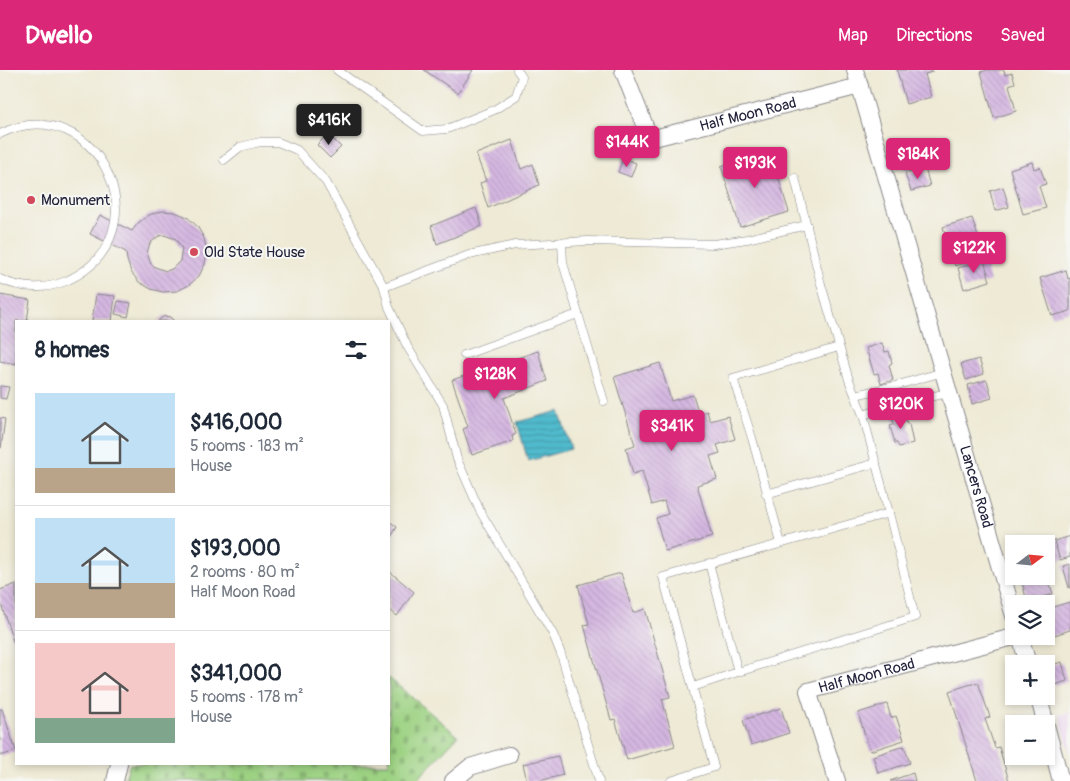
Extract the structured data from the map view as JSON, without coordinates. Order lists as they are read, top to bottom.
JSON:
{
  "streets": {
    "street": ["Half Moon Road", "Lancers Road"]
  },
  "crossings": [
    ["Half Moon Road", "Lancers Road"]
  ],
  "places": ["Monument", "Old State House"],
  "north": "right",
  "page": {
    "header": "Dwello",
    "nav": ["Map", "Directions", "Saved"],
    "price": [
      "$416K",
      "$144K",
      "$184K",
      "$193K",
      "$122K",
      "$128K",
      "$120K",
      "$341K"
    ],
    "heading": "8 homes",
    "list": [
      {
        "name": "$416,000",
        "note": "5 rooms · 183 m² · House"
      },
      {
        "name": "$193,000",
        "note": "2 rooms · 80 m² · Half Moon Road"
      },
      {
        "name": "$341,000",
        "note": "5 rooms · 178 m² · House"
      }
    ],
    "map_buttons": ["+", "−"]
  }
}
